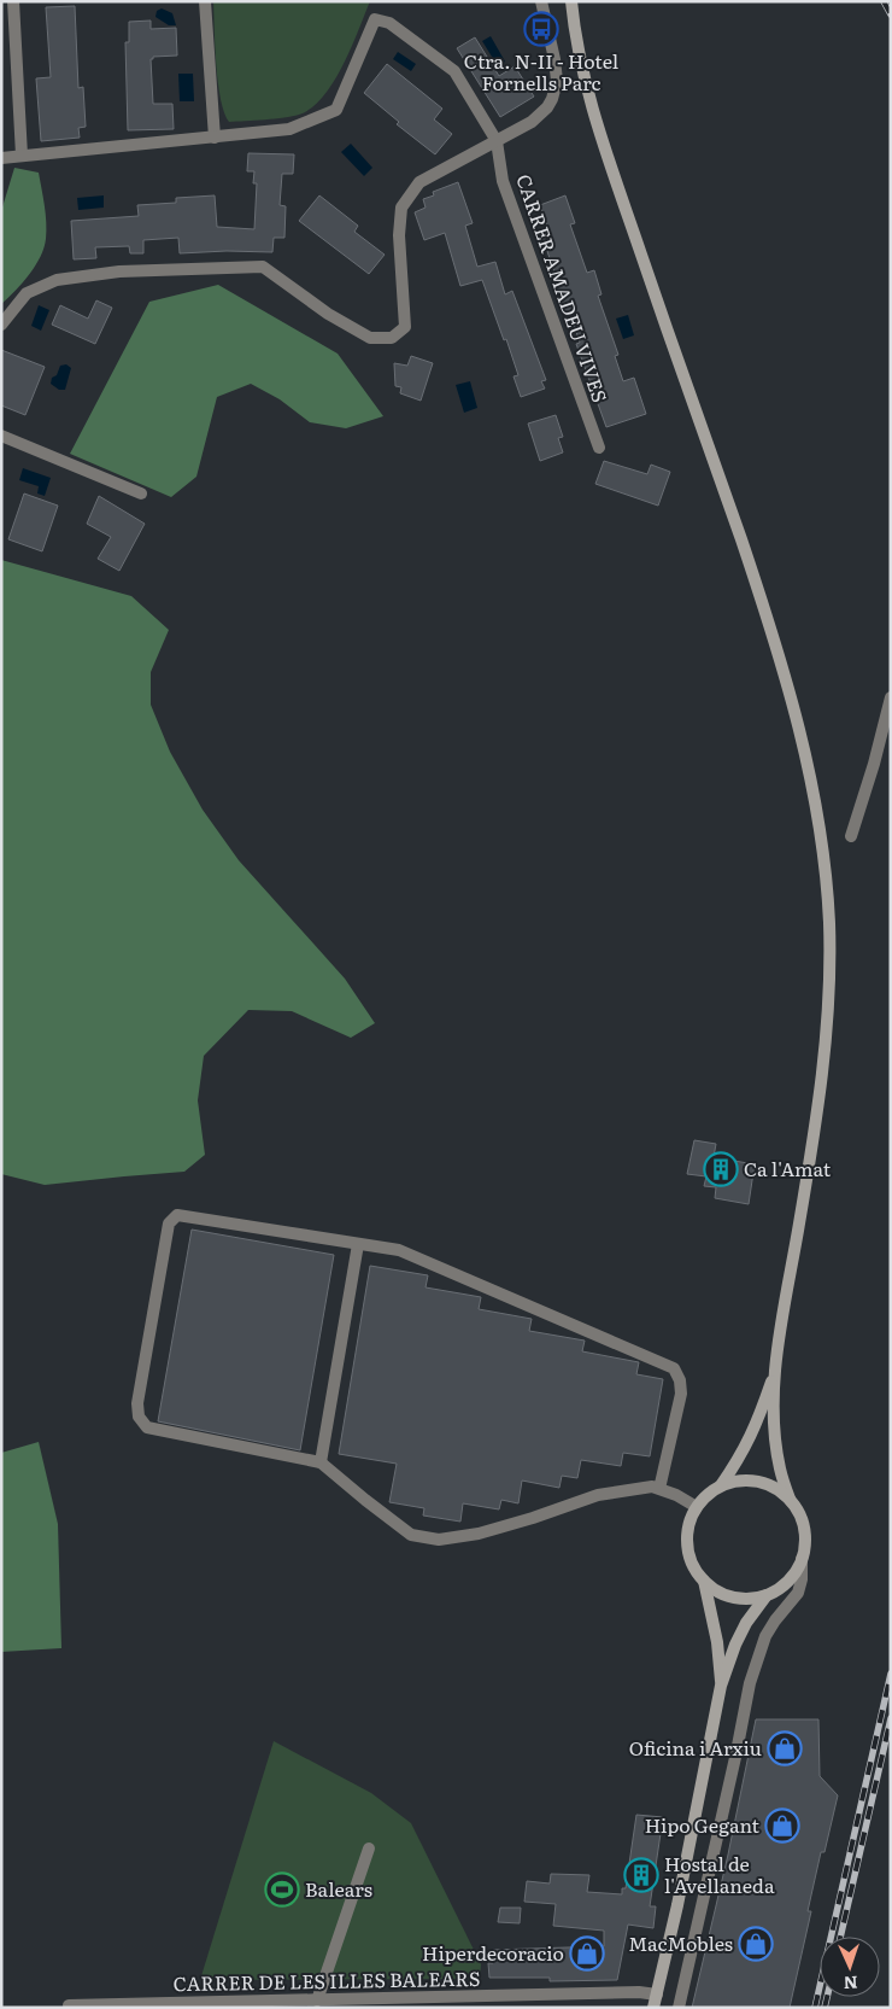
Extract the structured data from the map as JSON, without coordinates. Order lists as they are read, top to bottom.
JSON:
{
  "streets": {
    "street": ["CARRER AMADEU VIVES", "CARRER DE LES ILLES BALEARS"]
  },
  "places": {
    "bus stop": ["Ctra. N-II - Hotel Fornells Parc"],
    "building": ["Ca l'Amat", "Hostal de l'Avellaneda"],
    "shop": [
      "Oficina i Arxiu",
      "Hipo Gegant",
      "MacMobles",
      "Hiperdecoracio"
    ],
    "sports": ["Balears"]
  },
  "north": "bottom"
}
